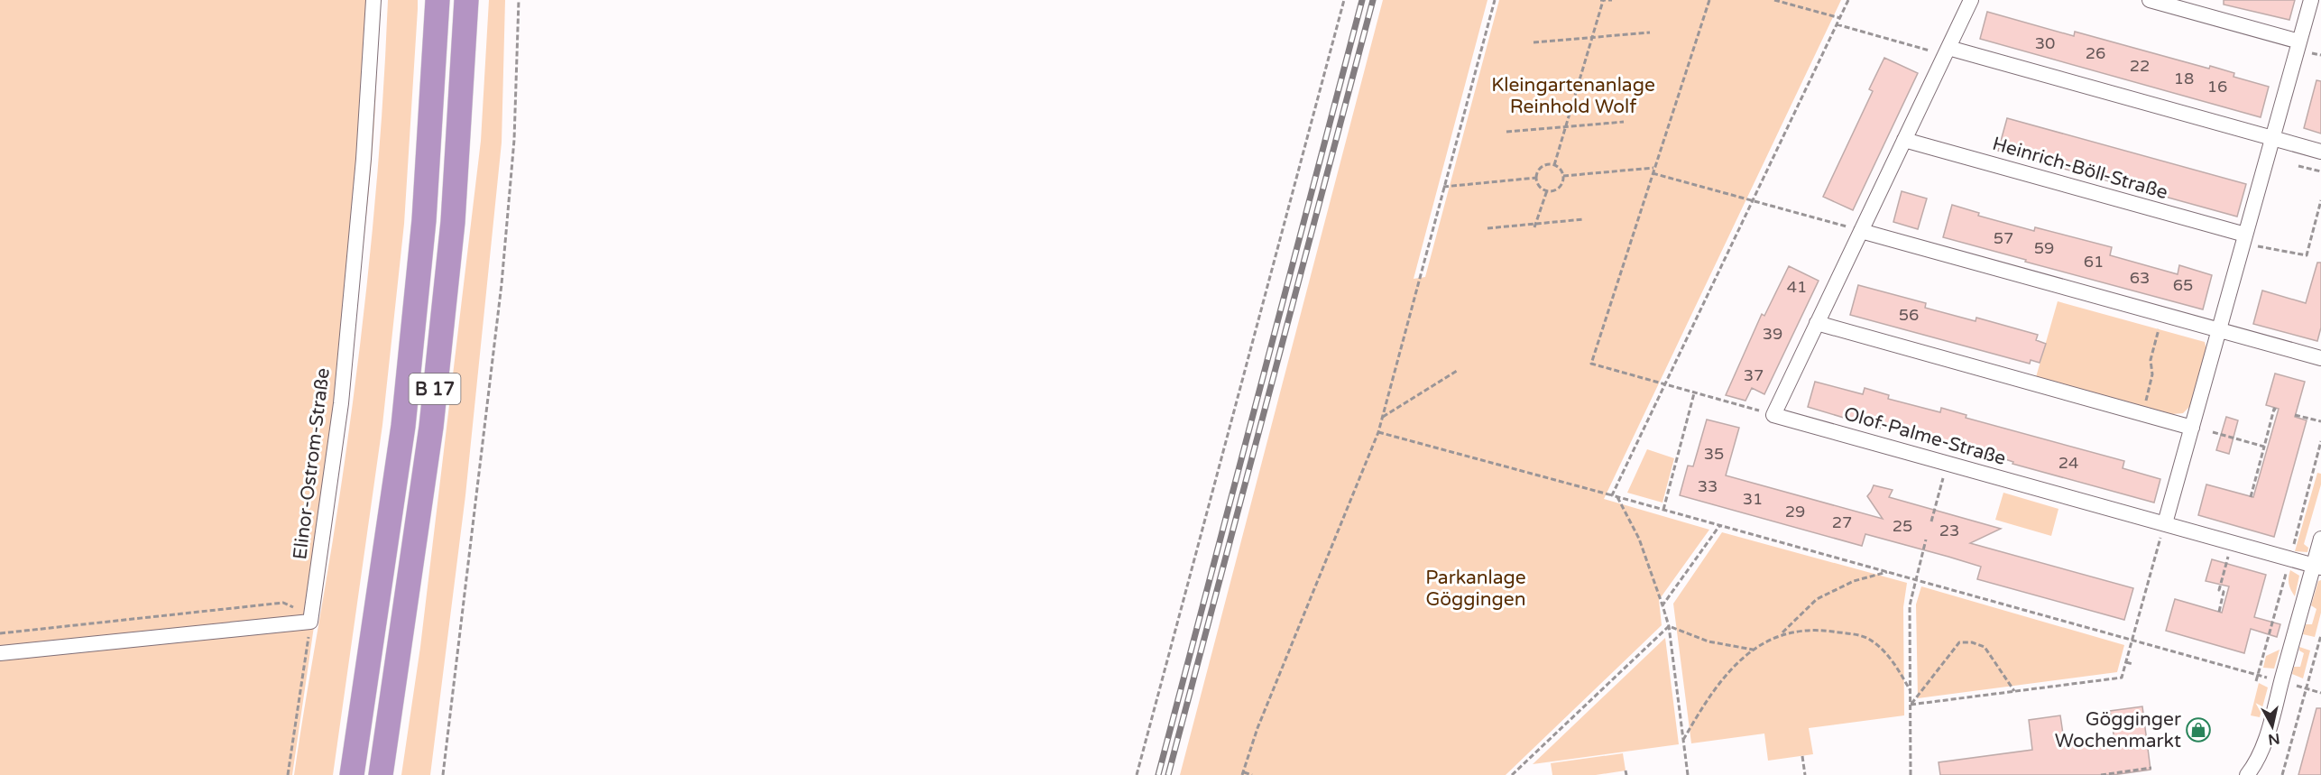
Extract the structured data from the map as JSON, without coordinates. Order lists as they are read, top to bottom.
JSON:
{
  "streets": {
    "highway": ["B 17"],
    "street": ["Heinrich-Böll-Straße", "Olof-Palme-Straße", "Elinor-Ostrom-Straße"]
  },
  "parks": ["Kleingartenanlage Reinhold Wolf", "Parkanlage Göggingen"],
  "places": {
    "shop": ["Gögginger Wochenmarkt"]
  },
  "house_numbers": [
    "30",
    "26",
    "22",
    "18",
    "16",
    "57",
    "59",
    "61",
    "63",
    "65",
    "41",
    "56",
    "39",
    "37",
    "35",
    "24",
    "33",
    "31",
    "29",
    "27",
    "25",
    "23"
  ],
  "north": "bottom"
}
